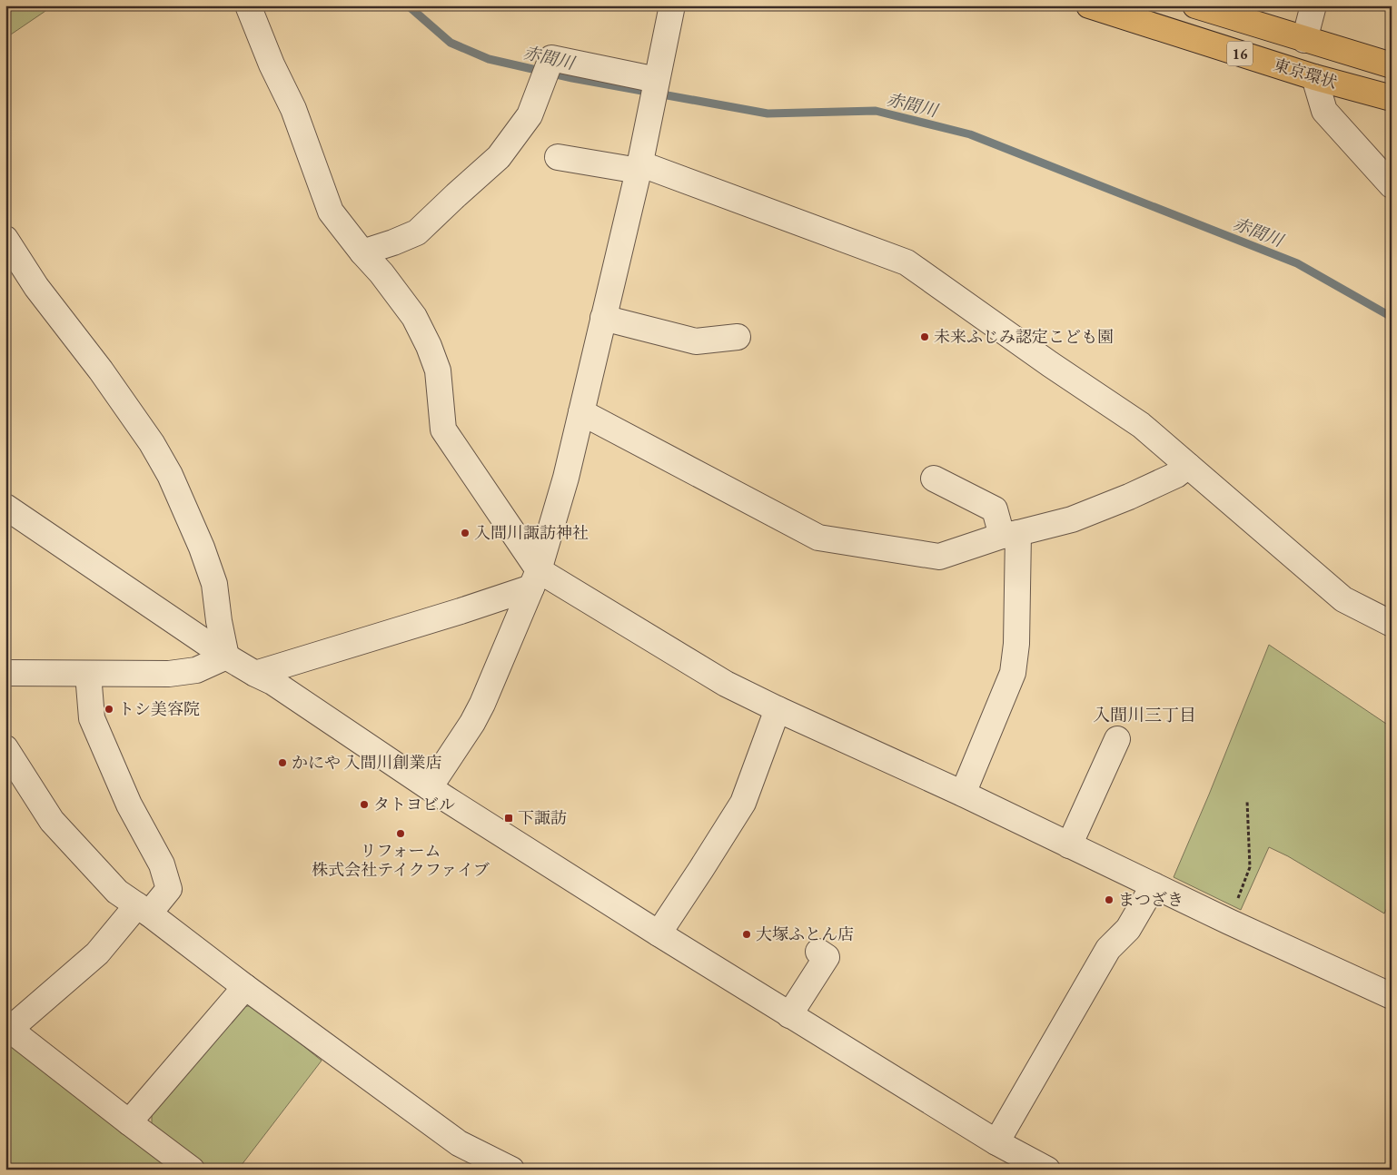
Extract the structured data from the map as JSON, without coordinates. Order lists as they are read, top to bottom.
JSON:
{
  "streets": {
    "highway": ["16", "東京環状"]
  },
  "districts": ["入間川三丁目"],
  "water": ["赤間川"],
  "places": {
    "other": [
      "未来ふじみ認定こども園",
      "入間川諏訪神社",
      "トシ美容院",
      "かにや 入間川創業店",
      "タトヨビル",
      "リフォーム 株式会社テイクファイブ",
      "まつざき",
      "大塚ふとん店"
    ],
    "transit": ["下諏訪"]
  }
}
